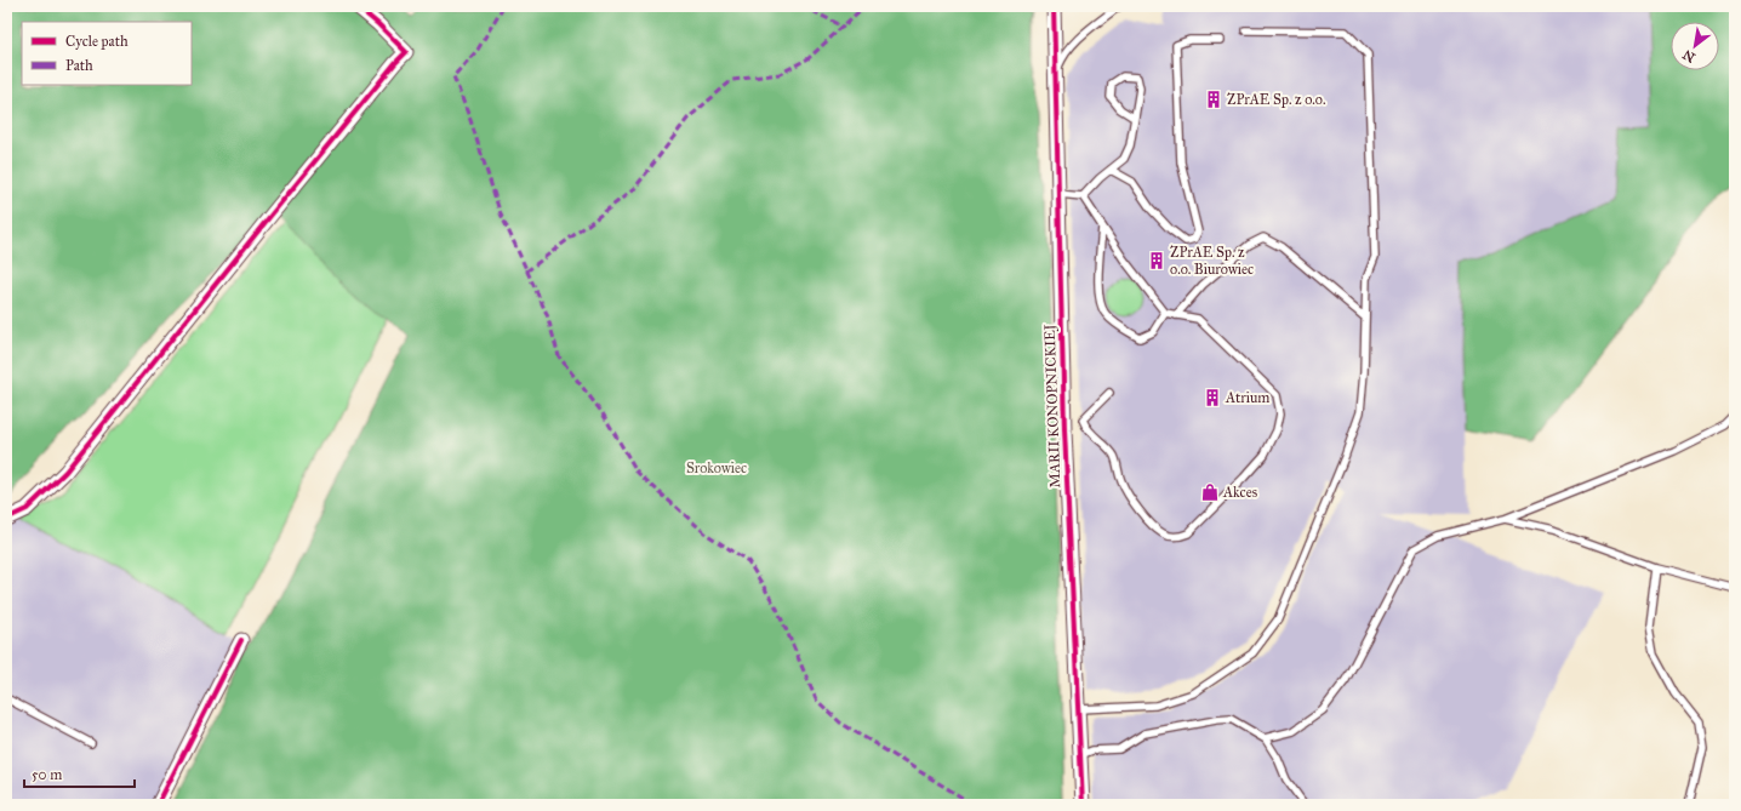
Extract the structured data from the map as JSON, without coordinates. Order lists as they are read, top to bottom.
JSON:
{
  "streets": {
    "street": ["MARII KONOPNICKIEJ"]
  },
  "parks": ["Srokowiec"],
  "places": {
    "building": ["ZPrAE Sp. z o.o.", "ZPrAE Sp. z o.o. Biurowiec", "Atrium"],
    "shop": ["Akces"]
  },
  "legend": ["Cycle path", "Path"],
  "scale_bar": "50 m",
  "north": "bottom left"
}
